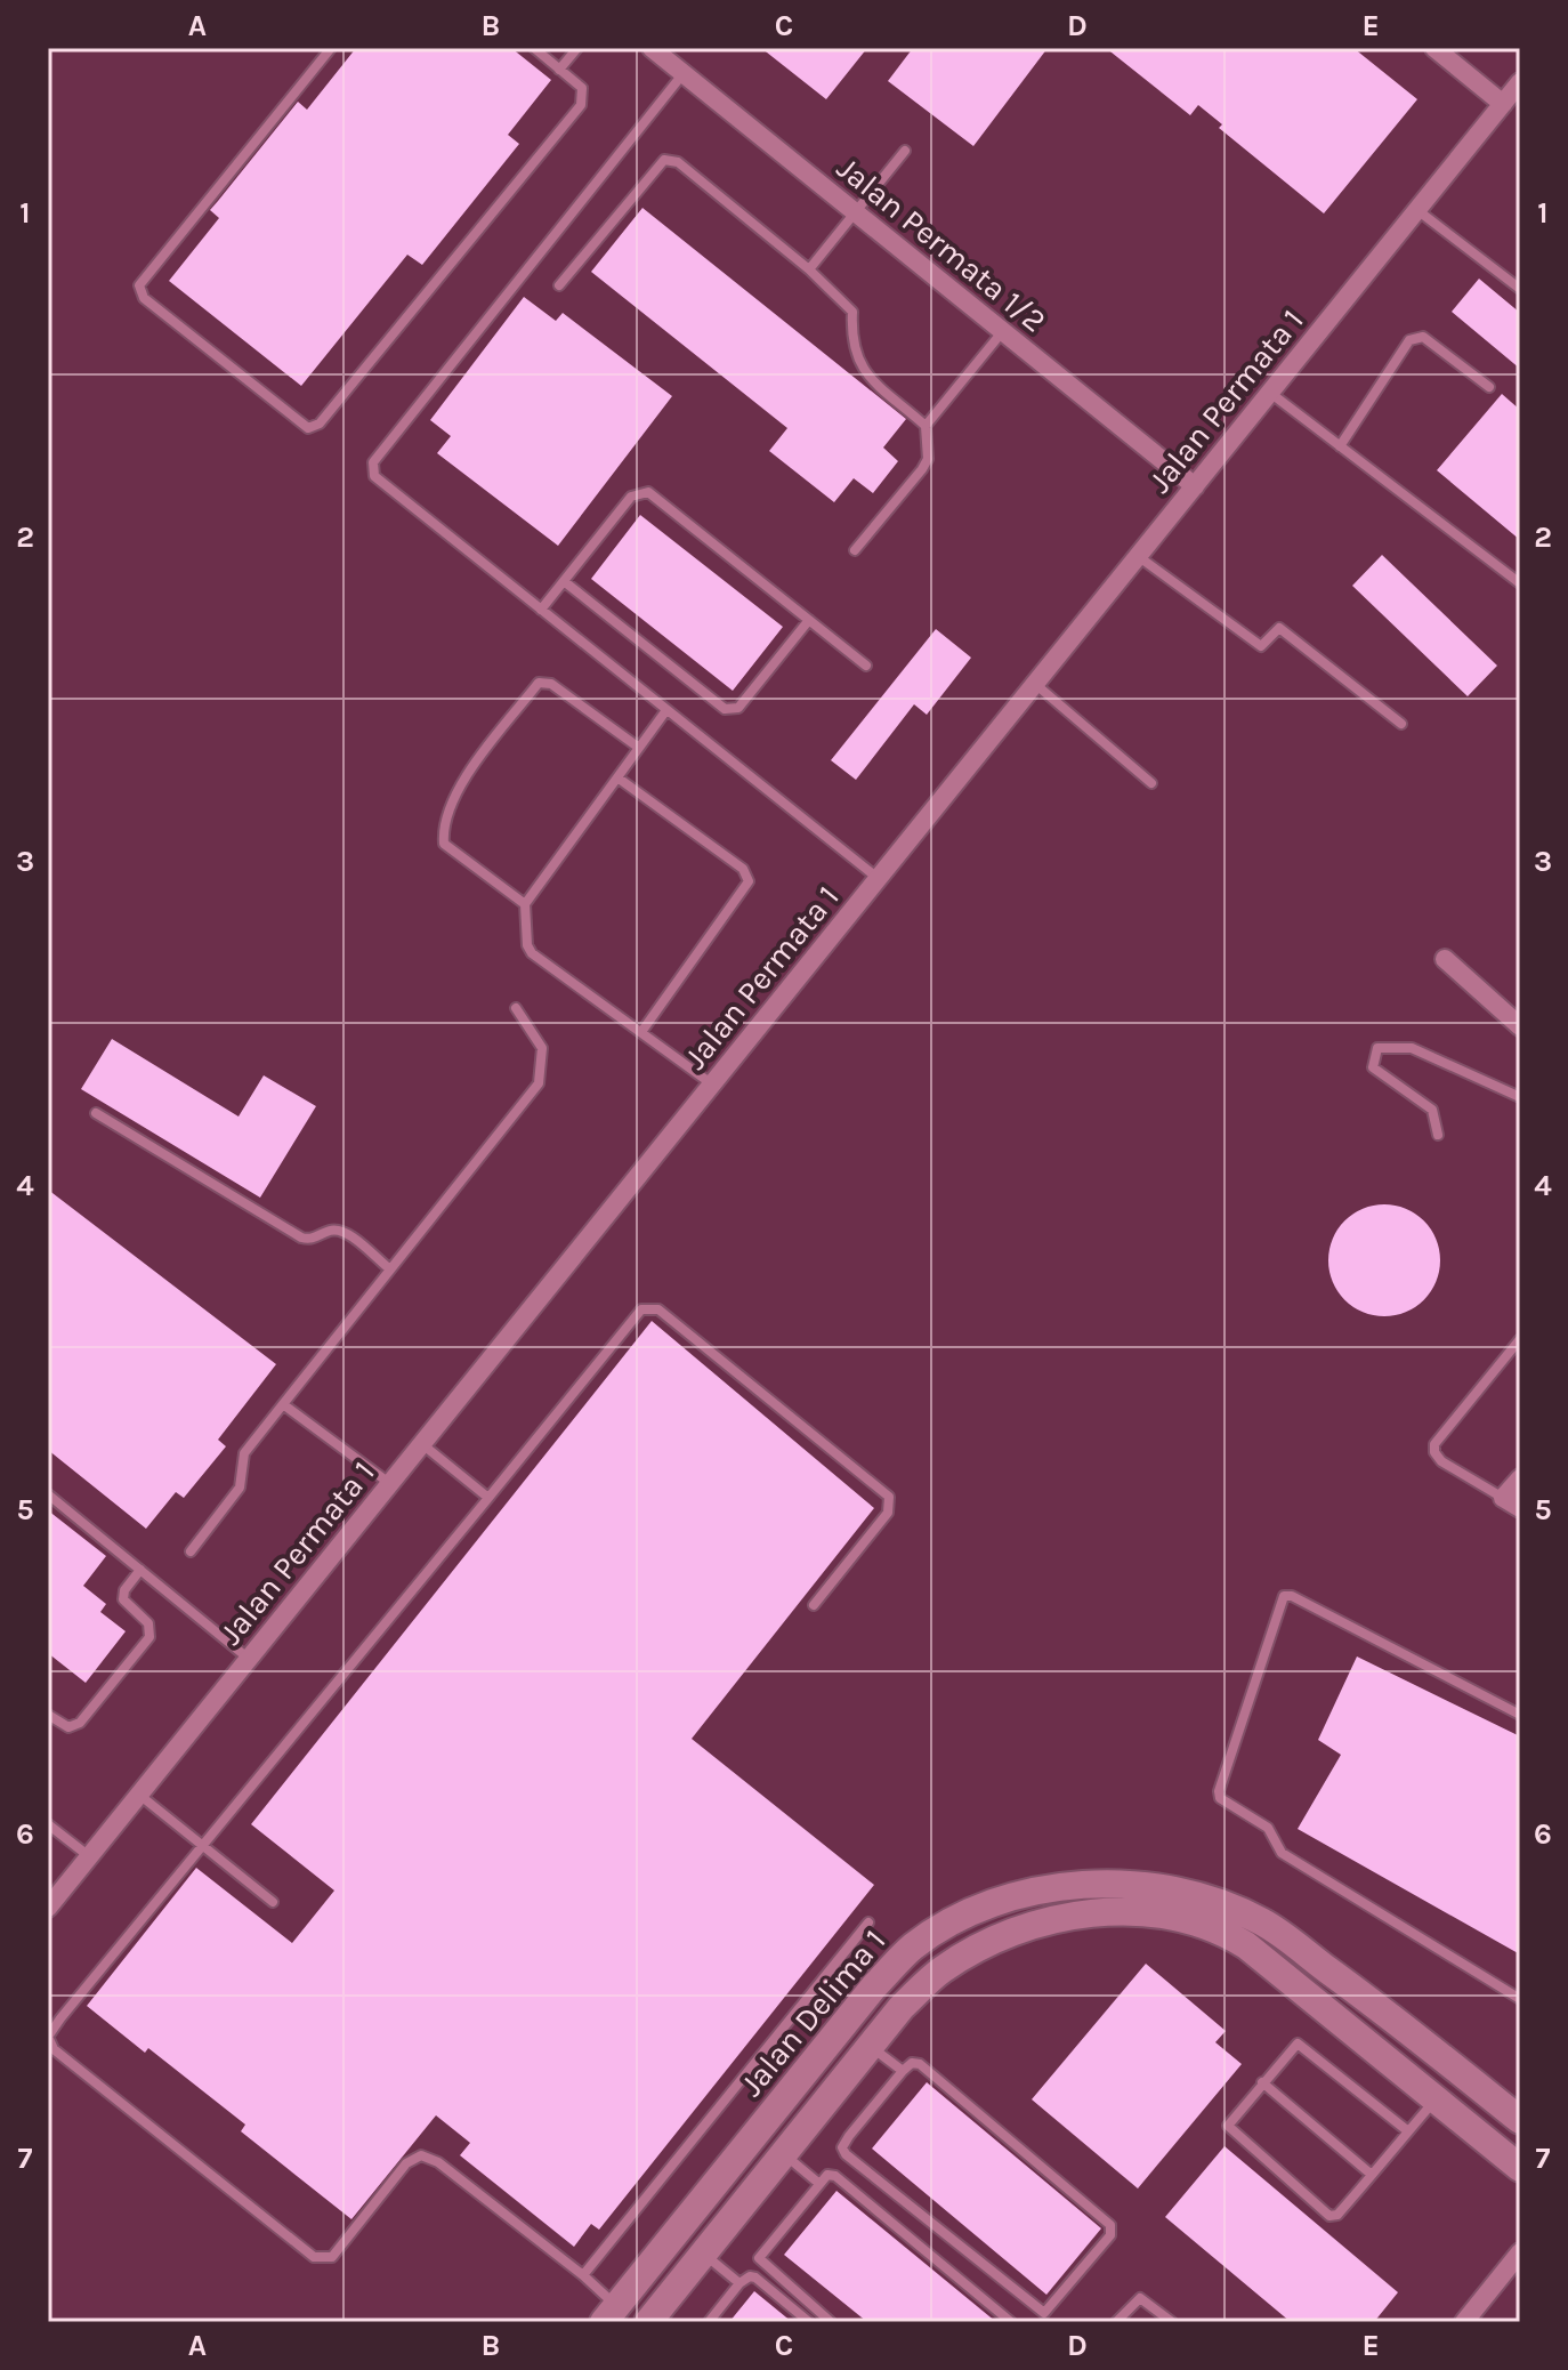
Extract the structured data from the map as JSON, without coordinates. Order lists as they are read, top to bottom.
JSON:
{
  "streets": {
    "street": ["Jalan Permata 1/2", "Jalan Permata 1", "Jalan Delima 1"]
  },
  "crossings": [
    ["Jalan Permata 1/2", "Jalan Permata 1"]
  ],
  "grid": {
    "columns": [
      "A",
      "B",
      "C",
      "D",
      "E"
    ],
    "rows": [
      "1",
      "2",
      "3",
      "4",
      "5",
      "6",
      "7"
    ]
  }
}
